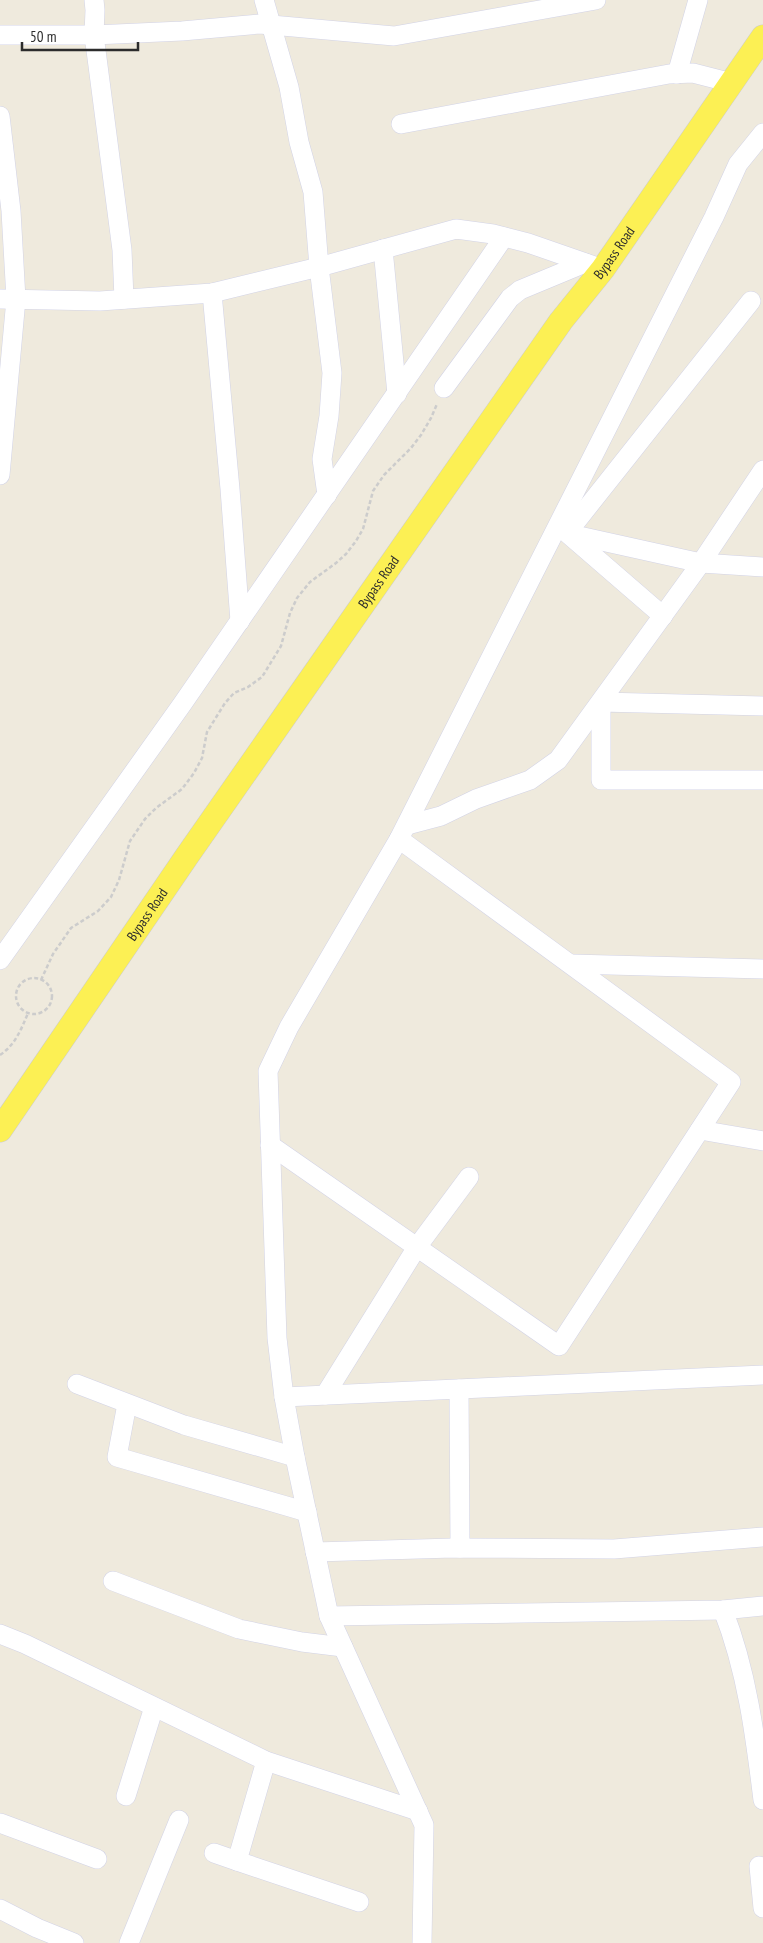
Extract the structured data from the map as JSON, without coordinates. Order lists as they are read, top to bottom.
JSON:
{
  "streets": {
    "main road": ["Bypass Road"]
  },
  "scale_bar": "50 m"
}
